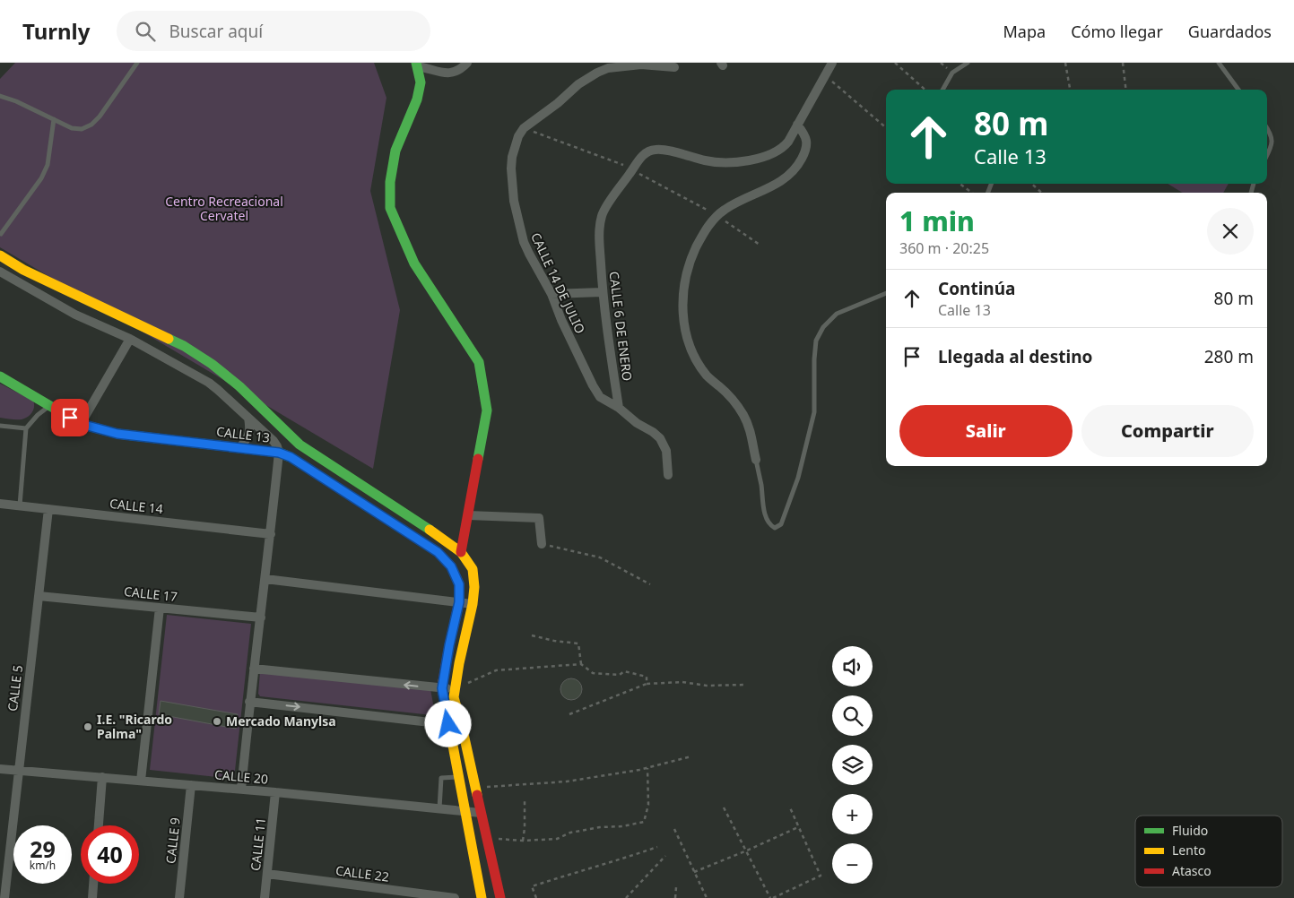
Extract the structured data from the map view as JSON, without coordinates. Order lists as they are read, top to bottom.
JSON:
{
  "streets": {
    "street": [
      "CALLE 14 DE JULIO",
      "CALLE 6 DE ENERO",
      "CALLE 13",
      "CALLE 14",
      "CALLE 17",
      "CALLE 5",
      "CALLE 20",
      "CALLE 9",
      "CALLE 11",
      "CALLE 22"
    ]
  },
  "crossings": [
    ["CALLE 14 DE JULIO", "CALLE 6 DE ENERO"],
    ["CALLE 13", "CALLE 20"],
    ["CALLE 14", "CALLE 5"],
    ["CALLE 17", "CALLE 5"],
    ["CALLE 5", "CALLE 20"],
    ["CALLE 20", "CALLE 9"],
    ["CALLE 20", "CALLE 11"],
    ["CALLE 11", "CALLE 22"]
  ],
  "parks": ["Centro Recreacional Cervatel"],
  "places": ["Mercado Manylsa", "I.E. \"Ricardo Palma\""],
  "legend": ["Fluido", "Lento", "Atasco"],
  "page": {
    "header": "Turnly",
    "search": "Buscar aquí",
    "nav": ["Mapa", "Cómo llegar", "Guardados"],
    "turn": ["80 m", "Calle 13"],
    "heading": ["1 min", "360 m · 20:25"],
    "list": [
      {
        "name": "Continúa",
        "note": "Calle 13",
        "value": "80 m"
      },
      {
        "name": "Llegada al destino",
        "value": "280 m"
      }
    ],
    "buttons": ["Salir", "Compartir"],
    "map_buttons": ["+", "−"],
    "speed": "29 km/h",
    "limit": "40"
  }
}
